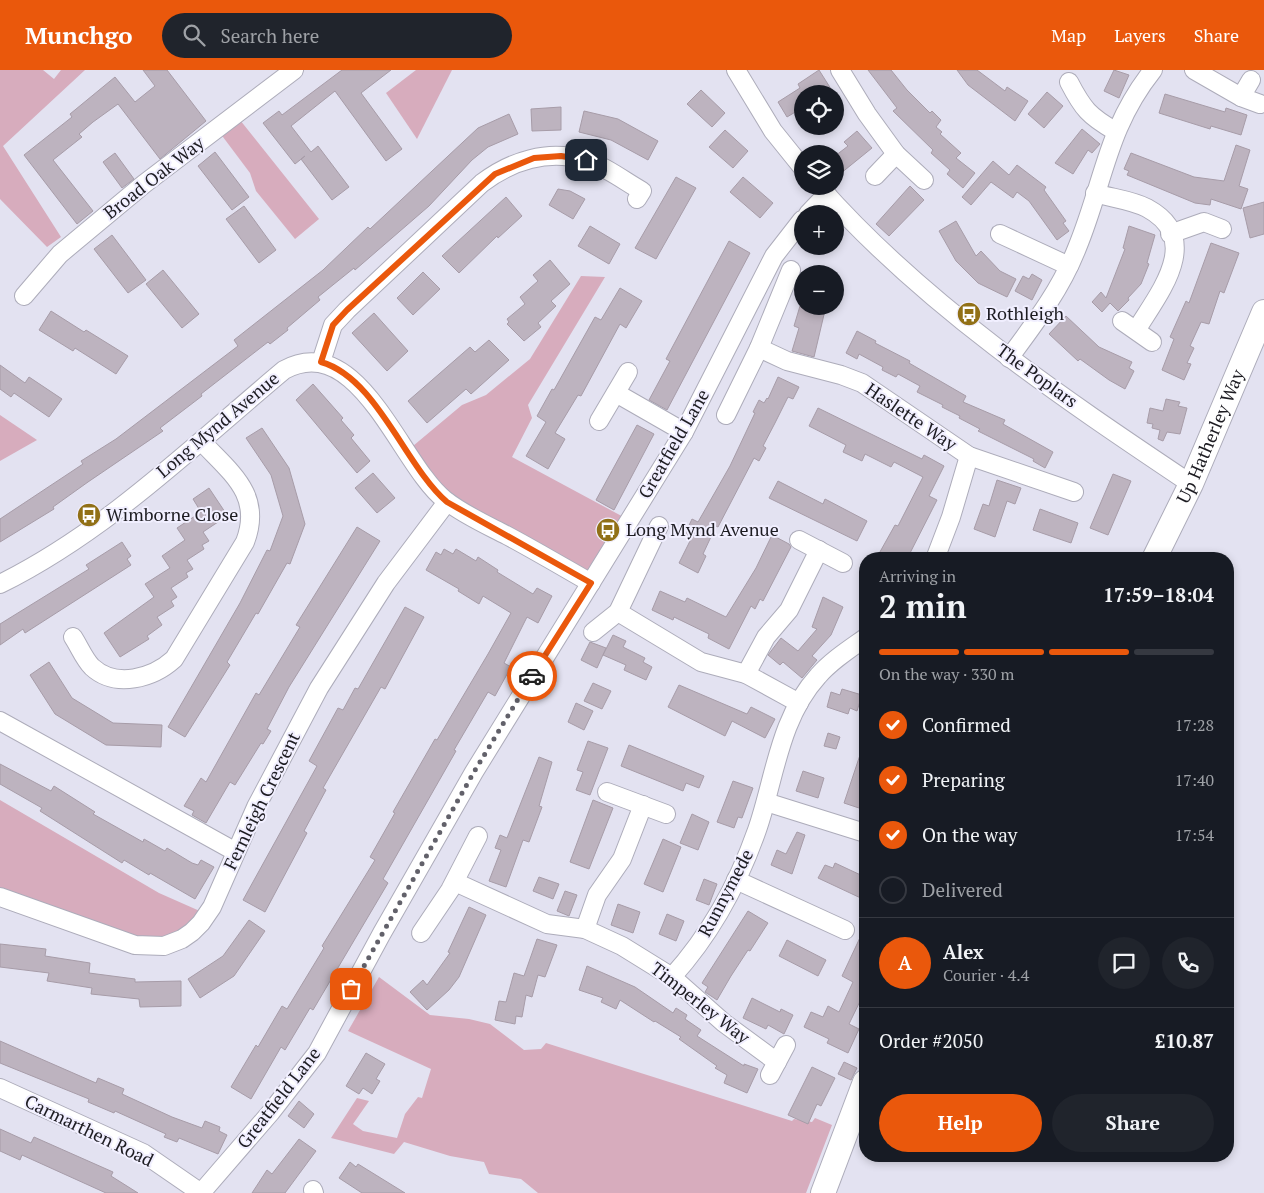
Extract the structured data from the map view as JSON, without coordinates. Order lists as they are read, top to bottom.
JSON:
{
  "streets": {
    "street": [
      "Broad Oak Way",
      "The Poplars",
      "Haslette Way",
      "Long Mynd Avenue",
      "Up Hatherley Way",
      "Greatfield Lane",
      "Fernleigh Crescent",
      "Runnymede",
      "Timperley Way",
      "Carmarthen Road"
    ]
  },
  "crossings": [
    ["The Poplars", "Up Hatherley Way"],
    ["Greatfield Lane", "Carmarthen Road"],
    ["Runnymede", "Timperley Way"]
  ],
  "places": {
    "bus stop": ["Rothleigh", "Wimborne Close", "Long Mynd Avenue"]
  },
  "page": {
    "header": "Munchgo",
    "search": "Search here",
    "nav": ["Map", "Layers", "Share"],
    "map_buttons": ["+", "−"],
    "heading": ["2 min", "Arriving in", "17:59–18:04"],
    "panel": [
      "Alex",
      "Courier · 4.4",
      "Order #2050",
      "£10.87"
    ],
    "bar": "On the way · 330 m",
    "list": [
      ["Confirmed", "17:28"],
      ["Preparing", "17:40"],
      ["On the way", "17:54"],
      "Delivered"
    ],
    "round": "A",
    "buttons": ["Help", "Share"]
  }
}
